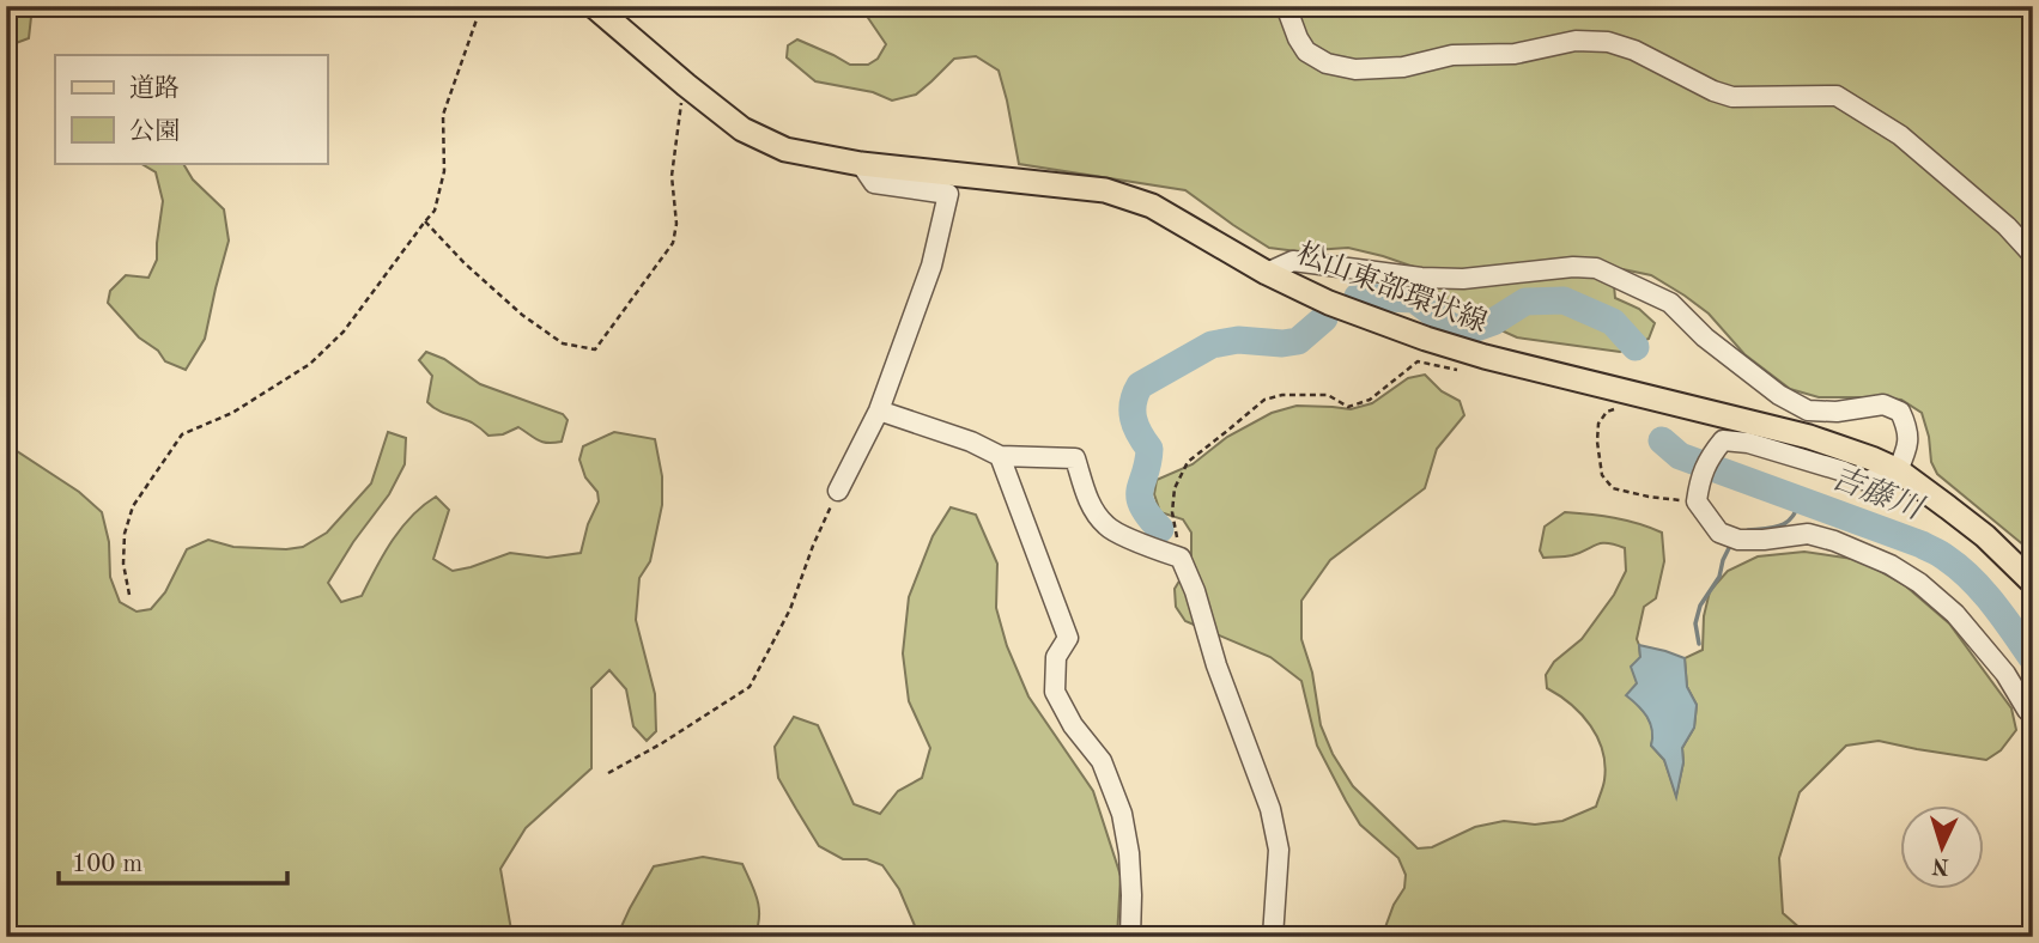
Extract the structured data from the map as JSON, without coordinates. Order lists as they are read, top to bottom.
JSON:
{
  "streets": {
    "main road": ["松山東部環状線"]
  },
  "water": ["吉藤川"],
  "legend": ["道路", "公園"],
  "scale_bar": "100 m",
  "north": "bottom"
}
